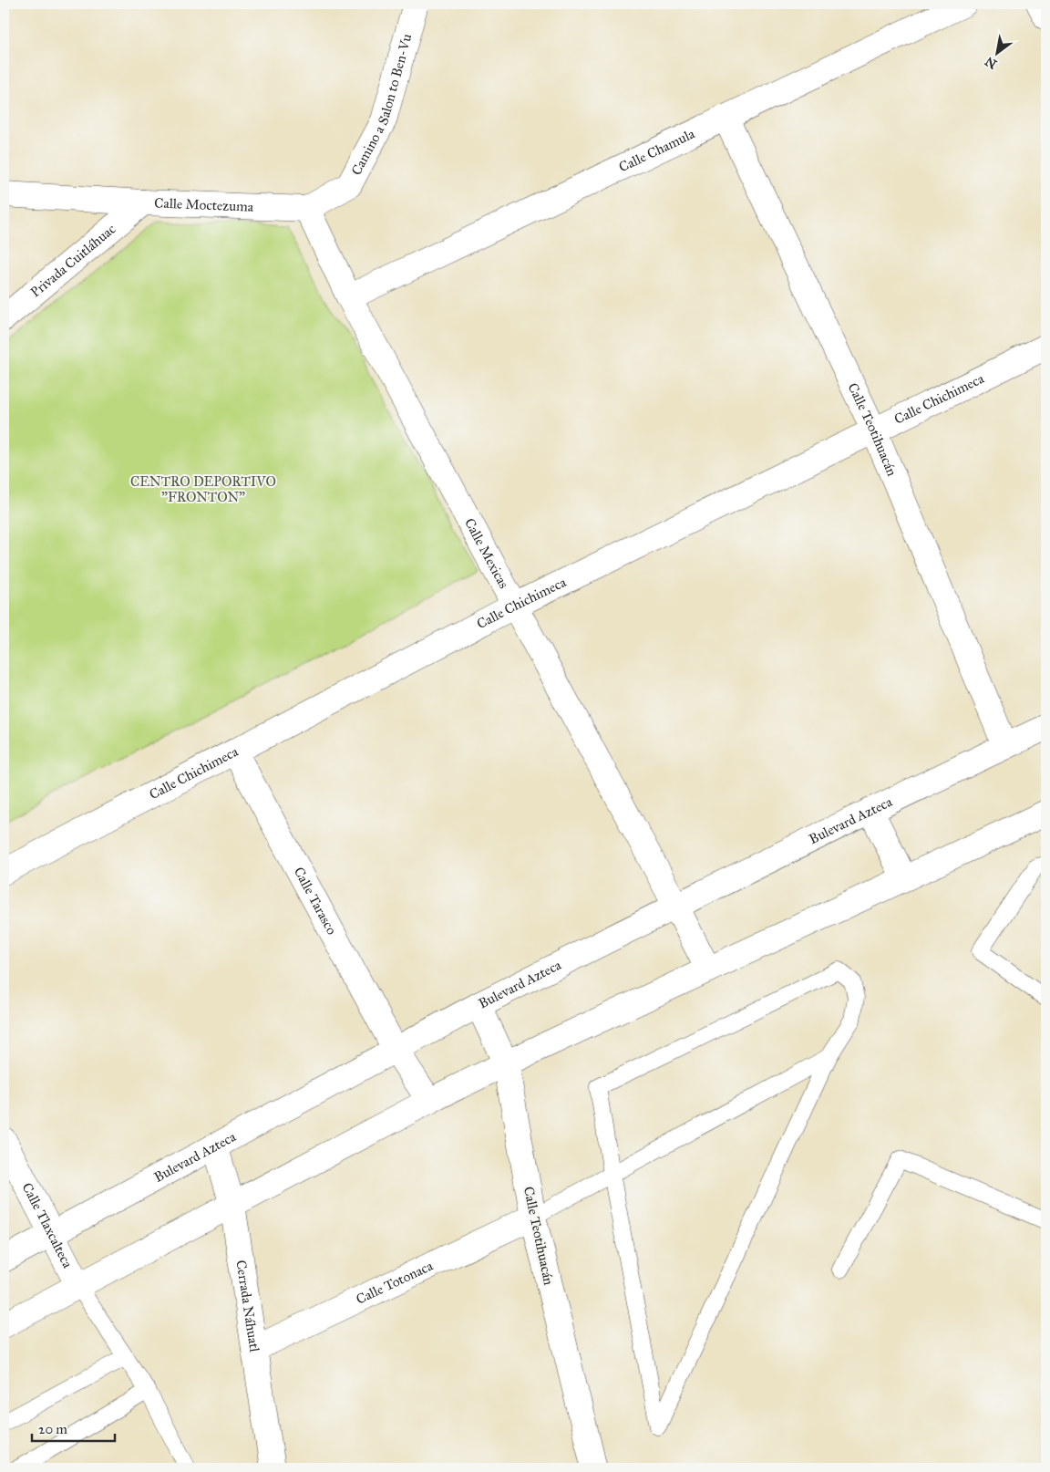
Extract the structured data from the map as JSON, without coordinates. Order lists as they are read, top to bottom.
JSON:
{
  "streets": {
    "street": [
      "Camino a Salon to Ben-Vu",
      "Calle Chamula",
      "Calle Moctezuma",
      "Privada Cuitláhuac",
      "Calle Chichimeca",
      "Calle Teotihuacán",
      "Calle Mexicas",
      "Bulevard Azteca",
      "Calle Tarasco",
      "Calle Tlaxcalteca",
      "Calle Totonaca",
      "Cerrada Náhuatl"
    ]
  },
  "crossings": [
    ["Camino a Salon to Ben-Vu", "Calle Moctezuma"],
    ["Calle Chamula", "Calle Teotihuacán"],
    ["Calle Chamula", "Calle Mexicas"],
    ["Calle Moctezuma", "Privada Cuitláhuac"],
    ["Calle Chichimeca", "Calle Teotihuacán"],
    ["Calle Chichimeca", "Calle Mexicas"],
    ["Calle Chichimeca", "Calle Tarasco"],
    ["Calle Teotihuacán", "Bulevard Azteca"],
    ["Calle Teotihuacán", "Calle Totonaca"],
    ["Calle Mexicas", "Bulevard Azteca"],
    ["Bulevard Azteca", "Calle Tarasco"],
    ["Bulevard Azteca", "Calle Tlaxcalteca"],
    ["Bulevard Azteca", "Cerrada Náhuatl"],
    ["Calle Totonaca", "Cerrada Náhuatl"]
  ],
  "parks": ["CENTRO DEPORTIVO \"FRONTON\""],
  "scale_bar": "20 m",
  "north": "bottom left"
}
